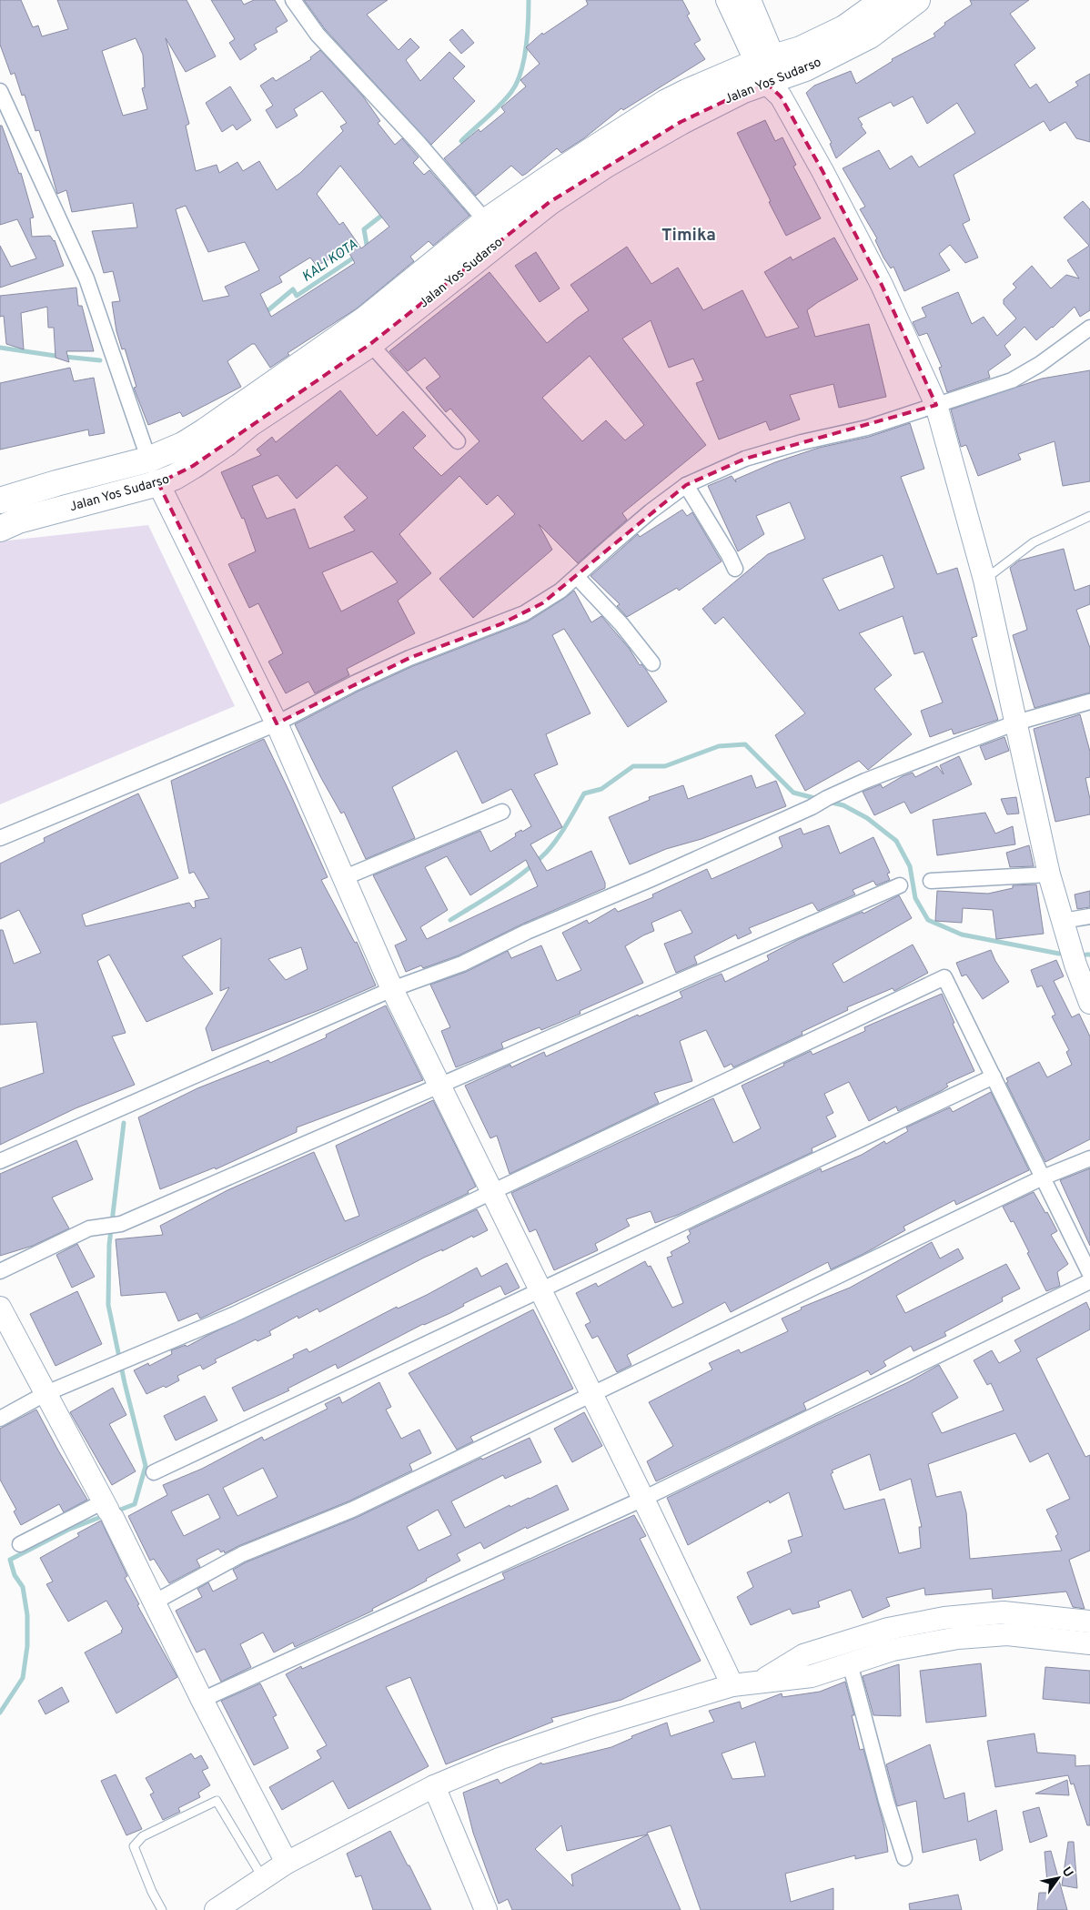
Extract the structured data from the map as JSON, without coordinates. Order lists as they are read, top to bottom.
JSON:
{
  "streets": {
    "highway": ["Jalan Yos Sudarso"]
  },
  "districts": ["Timika"],
  "water": ["KALI KOTA"],
  "north": "top right"
}
